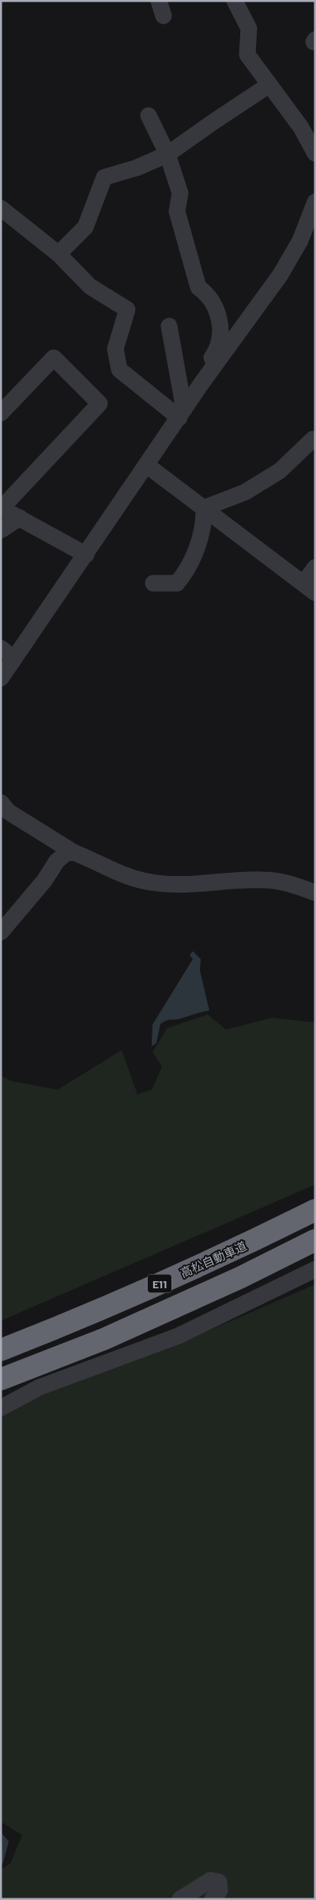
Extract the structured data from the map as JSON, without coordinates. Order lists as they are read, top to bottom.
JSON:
{
  "streets": {
    "highway": ["高松自動車道", "E11"]
  }
}
